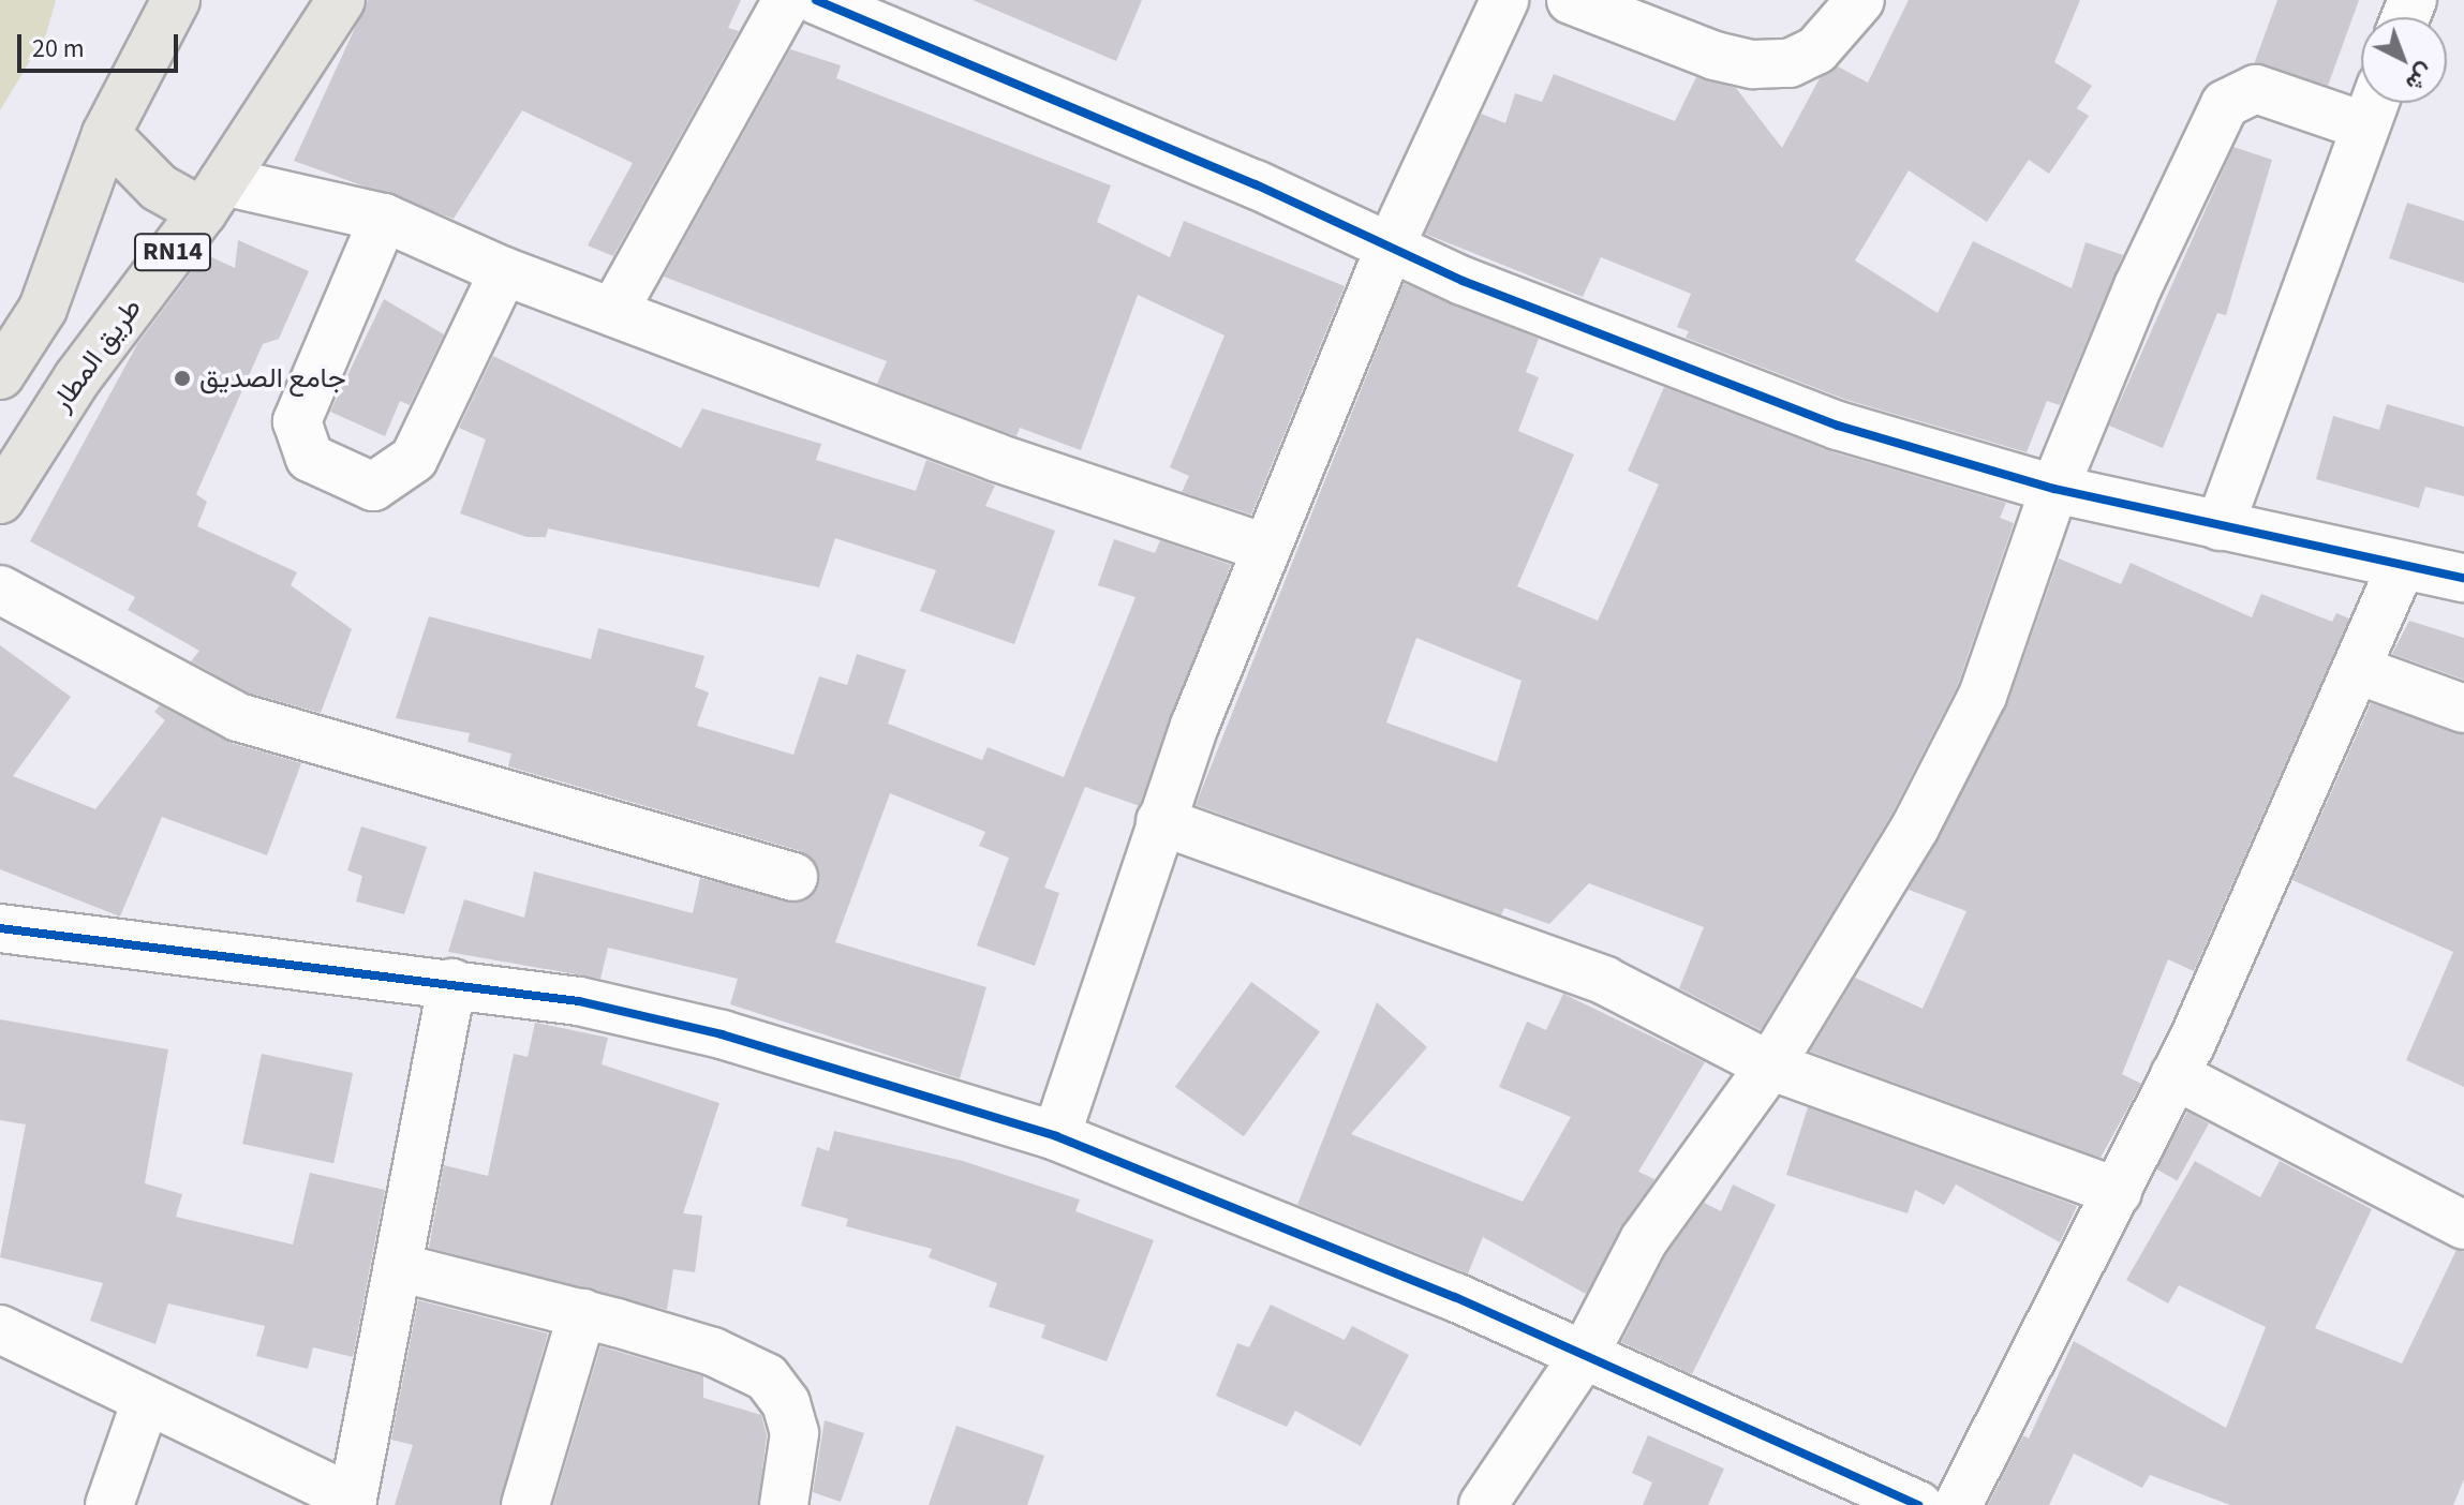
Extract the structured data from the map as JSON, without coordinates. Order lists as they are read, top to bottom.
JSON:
{
  "streets": {
    "main road": ["RN14", "طريق المطار"]
  },
  "places": ["جامع الصديق"],
  "scale_bar": "20 m",
  "north": "bottom right"
}
